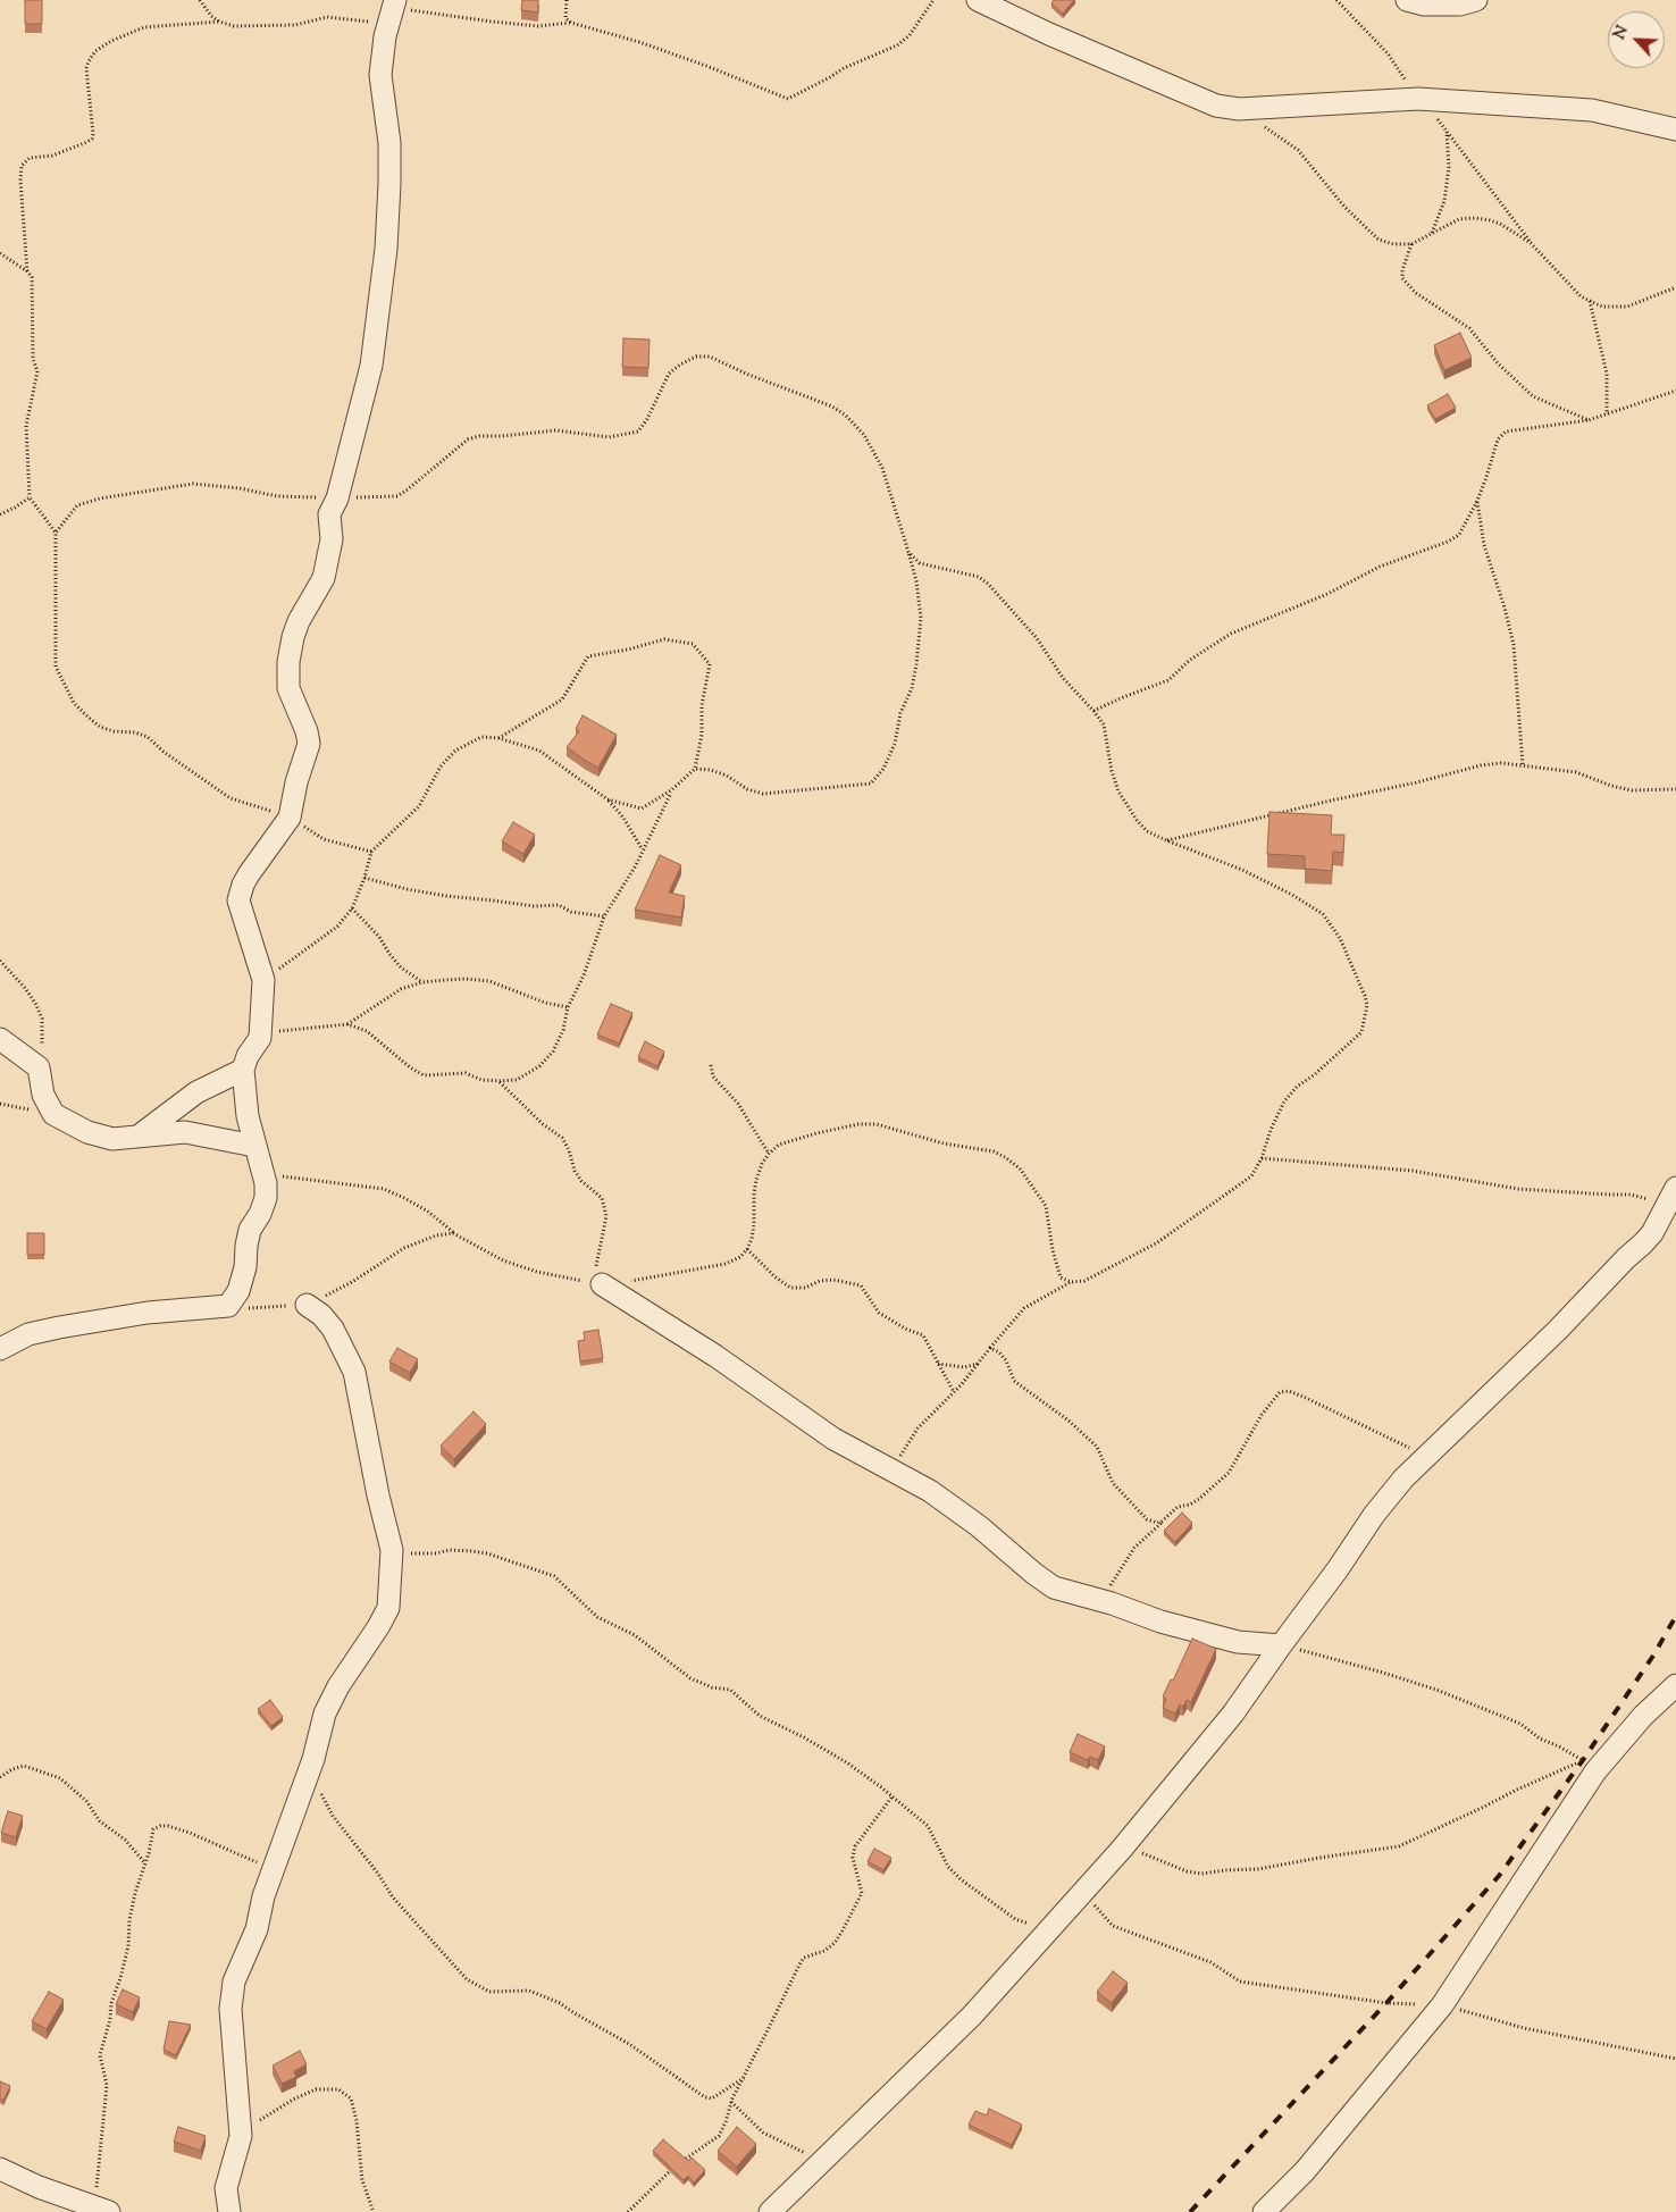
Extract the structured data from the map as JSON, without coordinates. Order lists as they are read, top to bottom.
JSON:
{
  "north": "top left"
}
